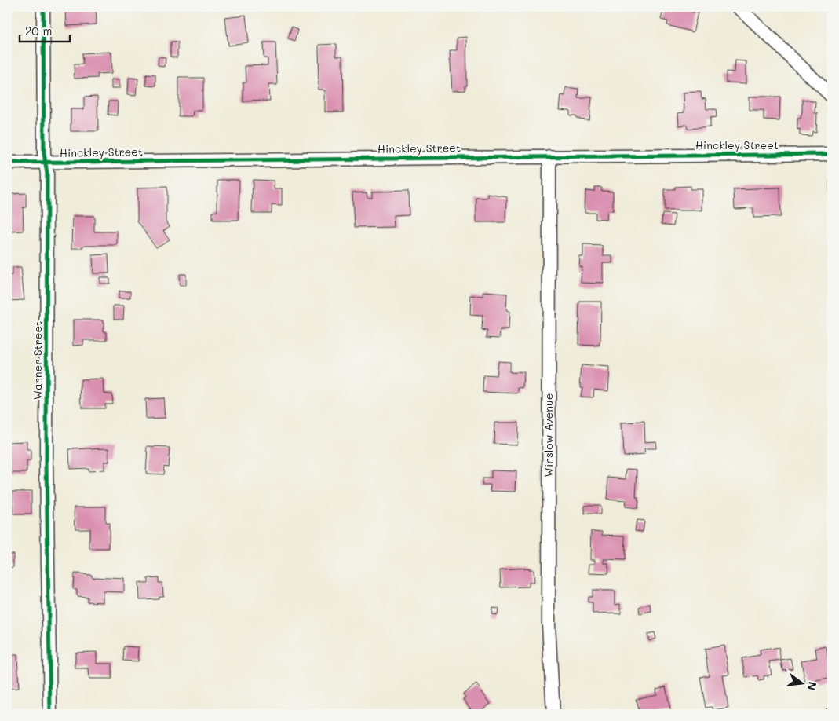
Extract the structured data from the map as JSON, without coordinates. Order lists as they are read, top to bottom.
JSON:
{
  "streets": {
    "street": ["Hinckley Street", "Warner Street", "Winslow Avenue"]
  },
  "crossings": [
    ["Hinckley Street", "Warner Street"],
    ["Hinckley Street", "Winslow Avenue"]
  ],
  "scale_bar": "20 m",
  "north": "right"
}
